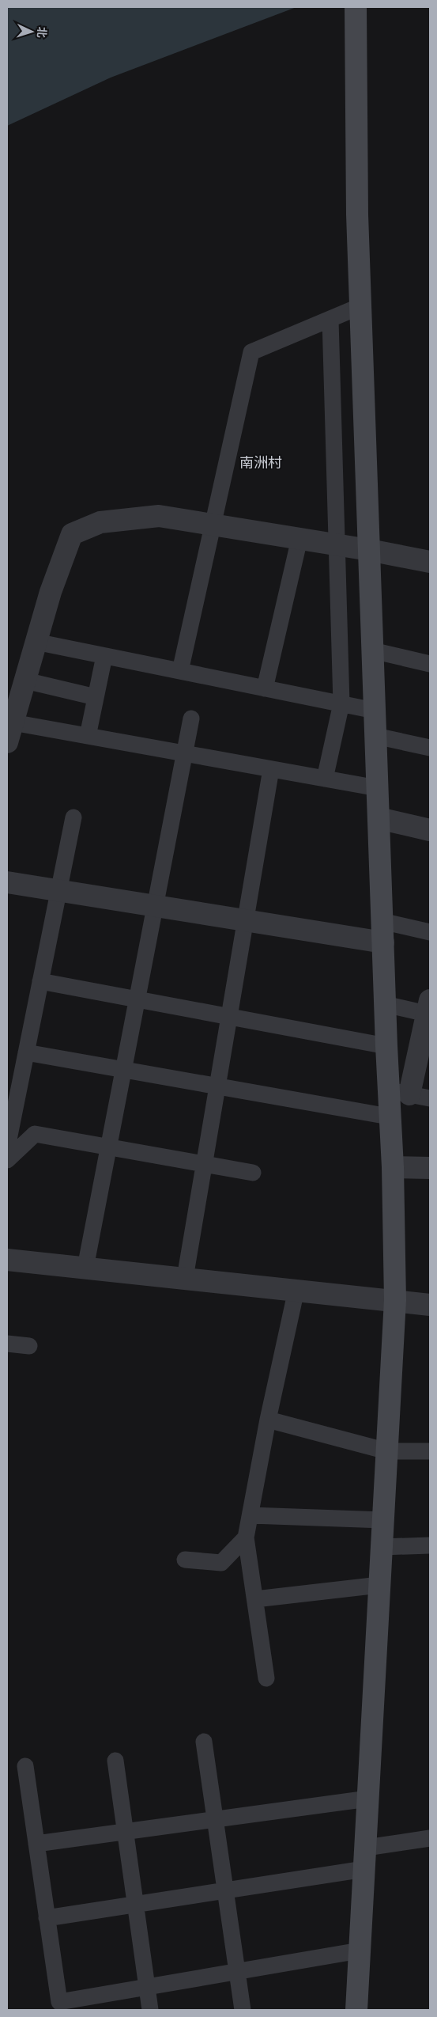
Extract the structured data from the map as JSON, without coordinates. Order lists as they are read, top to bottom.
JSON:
{
  "districts": ["南洲村"],
  "north": "right"
}
